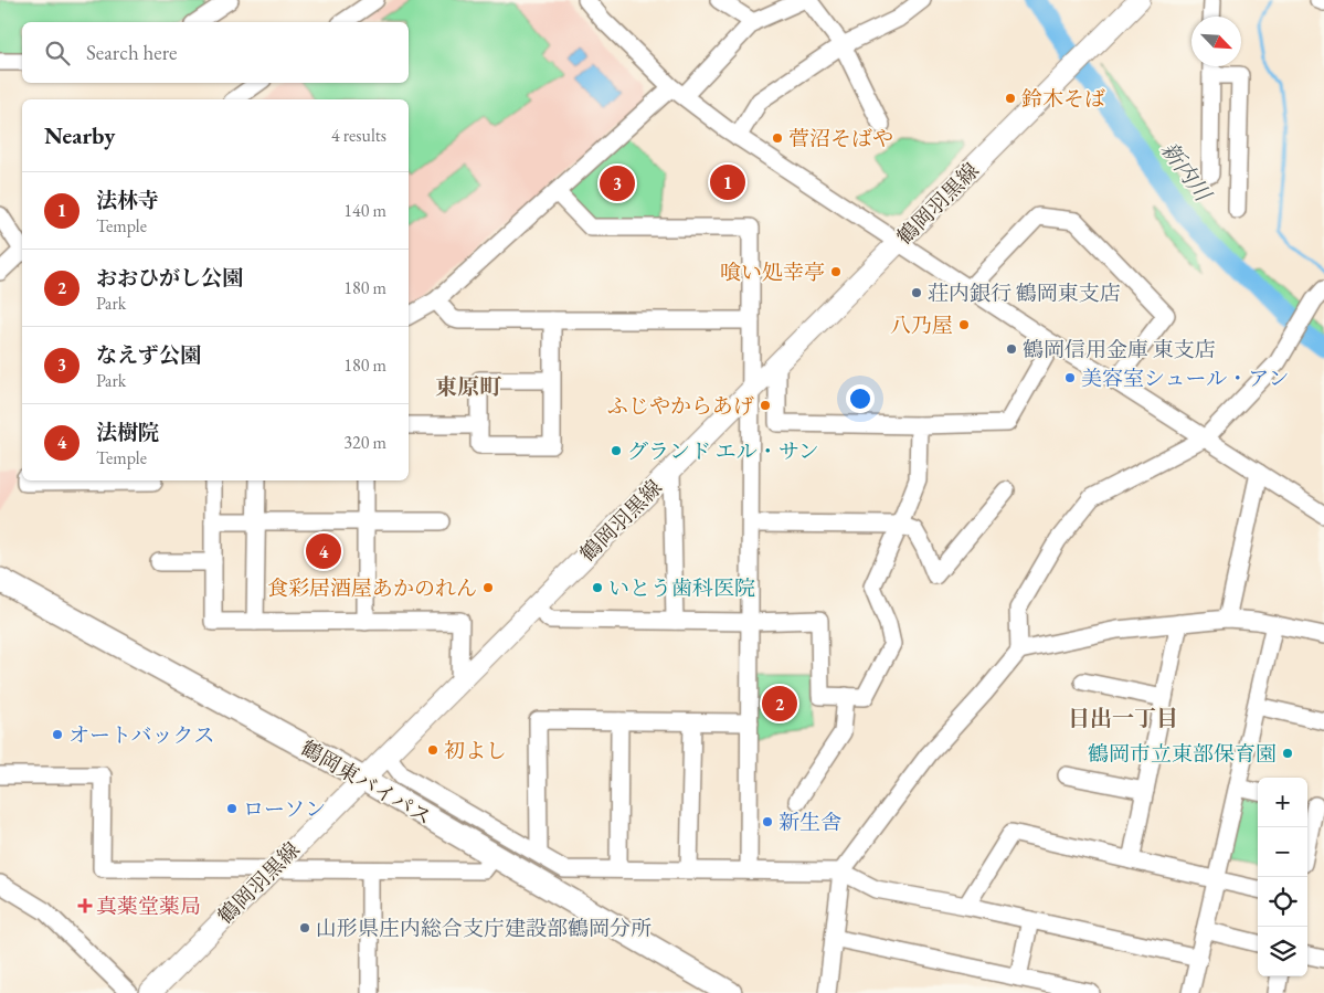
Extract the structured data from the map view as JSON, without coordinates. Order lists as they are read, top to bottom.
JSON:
{
  "streets": {
    "highway": ["鶴岡東バイパス"],
    "main road": ["鶴岡羽黒線"]
  },
  "crossings": [
    ["鶴岡羽黒線", "鶴岡東バイパス"]
  ],
  "districts": ["東原町", "日出一丁目"],
  "water": ["新内川"],
  "places": {
    "other": [
      "鈴木そば",
      "菅沼そばや",
      "喰い処幸亭",
      "荘内銀行 鶴岡東支店",
      "八乃屋",
      "鶴岡信用金庫 東支店",
      "美容室シュール・アン",
      "ふじやからあげ",
      "グランド エル・サン",
      "食彩居酒屋あかのれん",
      "いとう歯科医院",
      "オートバックス",
      "初よし",
      "鶴岡市立東部保育園",
      "ローソン",
      "新生舎",
      "山形県庄内総合支庁建設部鶴岡分所"
    ],
    "health": ["真薬堂薬局"]
  },
  "north": "bottom right",
  "page": {
    "search": "Search here",
    "heading": ["Nearby", "4 results"],
    "pins": [
      "1",
      "3",
      "4",
      "2"
    ],
    "list": [
      {
        "mark": "1",
        "name": "法林寺",
        "note": "Temple",
        "value": "140 m"
      },
      {
        "mark": "2",
        "name": "おおひがし公園",
        "note": "Park",
        "value": "180 m"
      },
      {
        "mark": "3",
        "name": "なえず公園",
        "note": "Park",
        "value": "180 m"
      },
      {
        "mark": "4",
        "name": "法樹院",
        "note": "Temple",
        "value": "320 m"
      }
    ],
    "map_buttons": ["+", "−"]
  }
}
